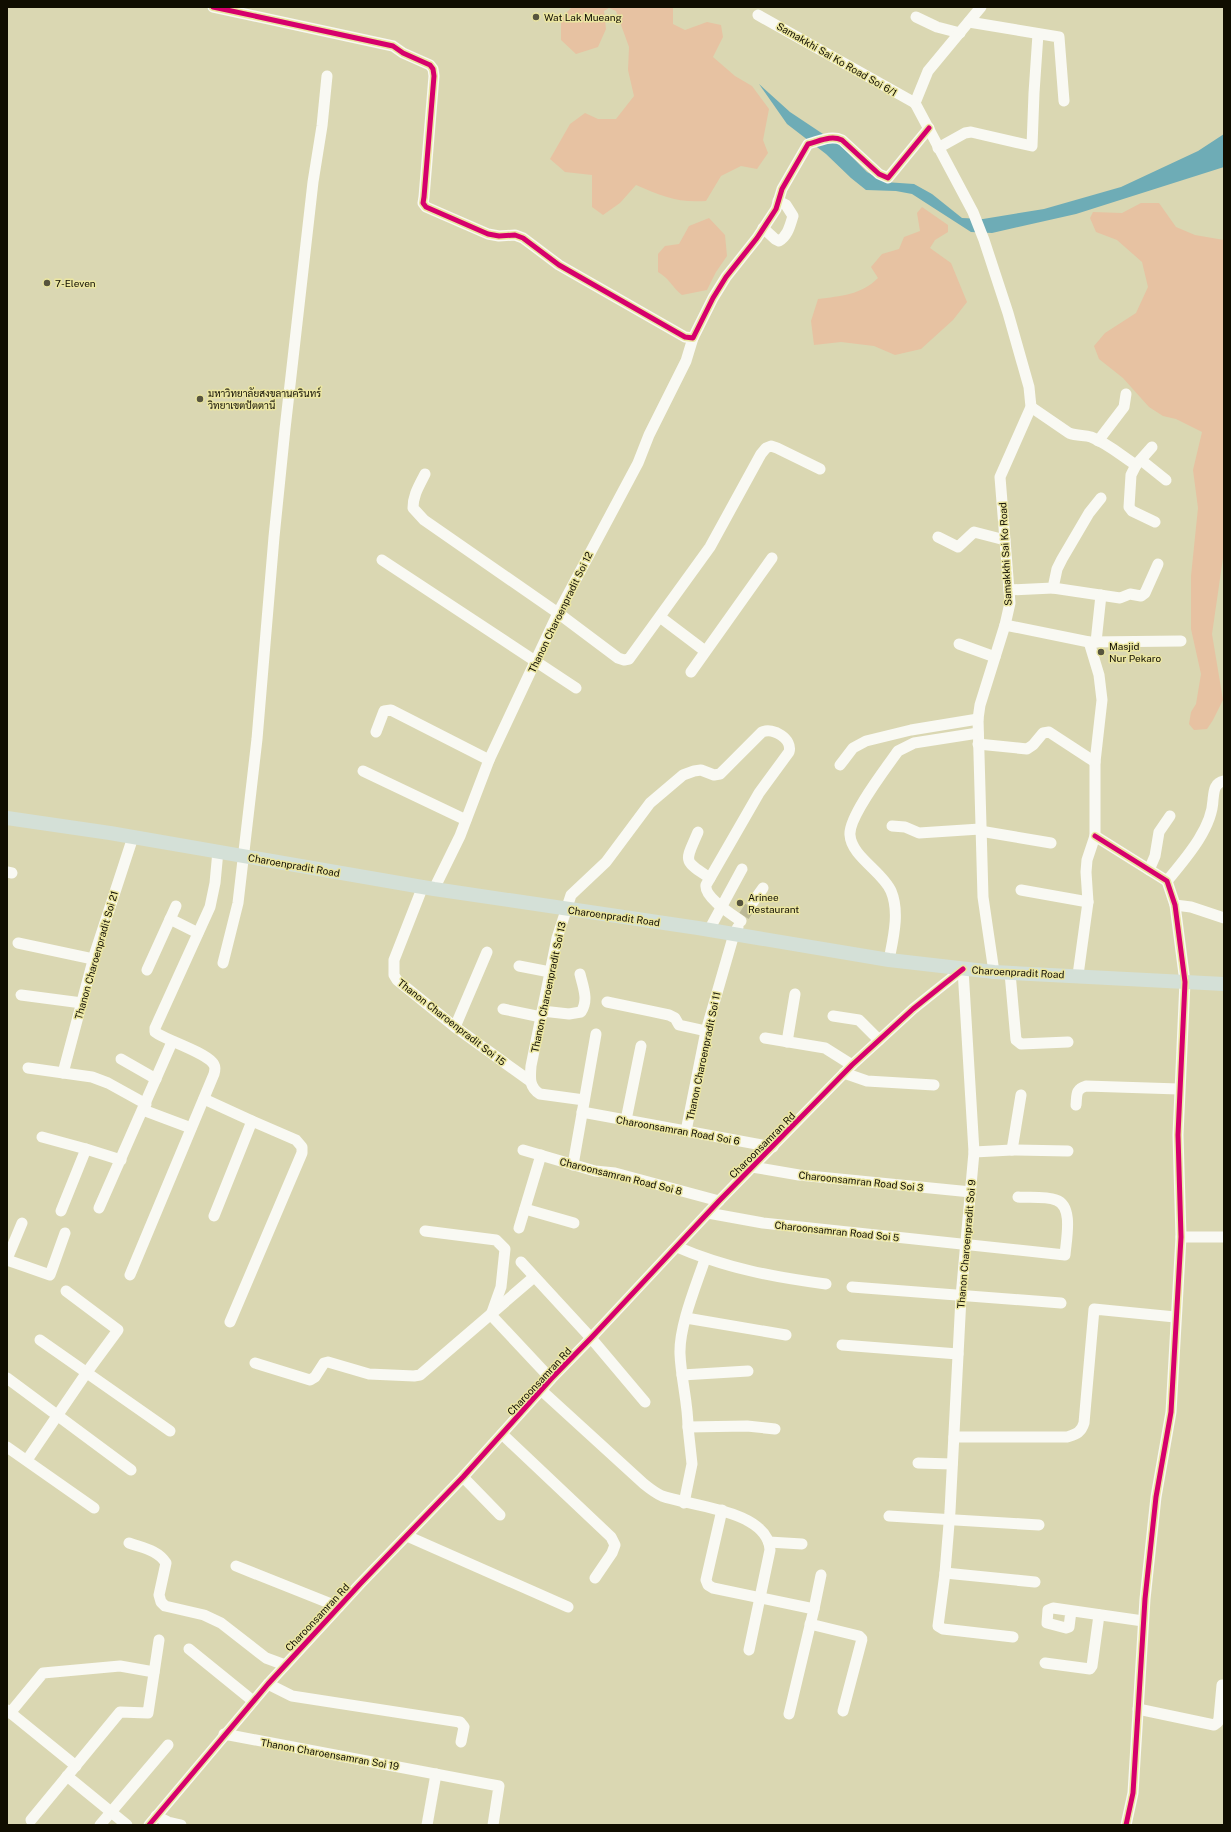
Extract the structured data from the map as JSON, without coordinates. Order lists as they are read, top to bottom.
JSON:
{
  "streets": {
    "main road": ["Charoenpradit Road"],
    "street": [
      "Samakkhi Sai Ko Road Soi 6/1",
      "Samakkhi Sai Ko Road",
      "Thanon Charoenpradit Soi 12",
      "Thanon Charoenpradit Soi 21",
      "Thanon Charoenpradit Soi 13",
      "Thanon Charoenpradit Soi 15",
      "Thanon Charoenpradit Soi 11",
      "Charoonsamran Road Soi 6",
      "Charoonsamran Rd",
      "Charoonsamran Road Soi 8",
      "Charoonsamran Road Soi 3",
      "Charoonsamran Road Soi 5",
      "Thanon Charoenpradit Soi 9",
      "Thanon Charoensamran Soi 19"
    ]
  },
  "crossings": [
    ["Samakkhi Sai Ko Road", "Charoenpradit Road"],
    ["Thanon Charoenpradit Soi 12", "Charoenpradit Road"],
    ["Thanon Charoenpradit Soi 12", "Thanon Charoenpradit Soi 15"],
    ["Charoenpradit Road", "Thanon Charoenpradit Soi 21"],
    ["Charoenpradit Road", "Thanon Charoenpradit Soi 13"],
    ["Charoenpradit Road", "Thanon Charoenpradit Soi 15"],
    ["Charoenpradit Road", "Thanon Charoenpradit Soi 11"],
    ["Charoenpradit Road", "Charoonsamran Rd"],
    ["Charoenpradit Road", "Thanon Charoenpradit Soi 9"],
    ["Thanon Charoenpradit Soi 13", "Thanon Charoenpradit Soi 15"],
    ["Thanon Charoenpradit Soi 11", "Charoonsamran Road Soi 6"],
    ["Charoonsamran Road Soi 6", "Charoonsamran Rd"],
    ["Charoonsamran Rd", "Charoonsamran Road Soi 8"],
    ["Charoonsamran Rd", "Charoonsamran Road Soi 3"],
    ["Charoonsamran Rd", "Charoonsamran Road Soi 5"],
    ["Charoonsamran Rd", "Thanon Charoenpradit Soi 9"],
    ["Charoonsamran Rd", "Thanon Charoensamran Soi 19"],
    ["Charoonsamran Road Soi 3", "Thanon Charoenpradit Soi 9"],
    ["Charoonsamran Road Soi 5", "Thanon Charoenpradit Soi 9"]
  ],
  "places": [
    "Wat Lak Mueang",
    "7-Eleven",
    "มหาวิทยาลัยสงขลานครินทร์ วิทยาเขตปัตตานี",
    "Masjid Nur Pekaro",
    "Arinee Restaurant"
  ]
}
